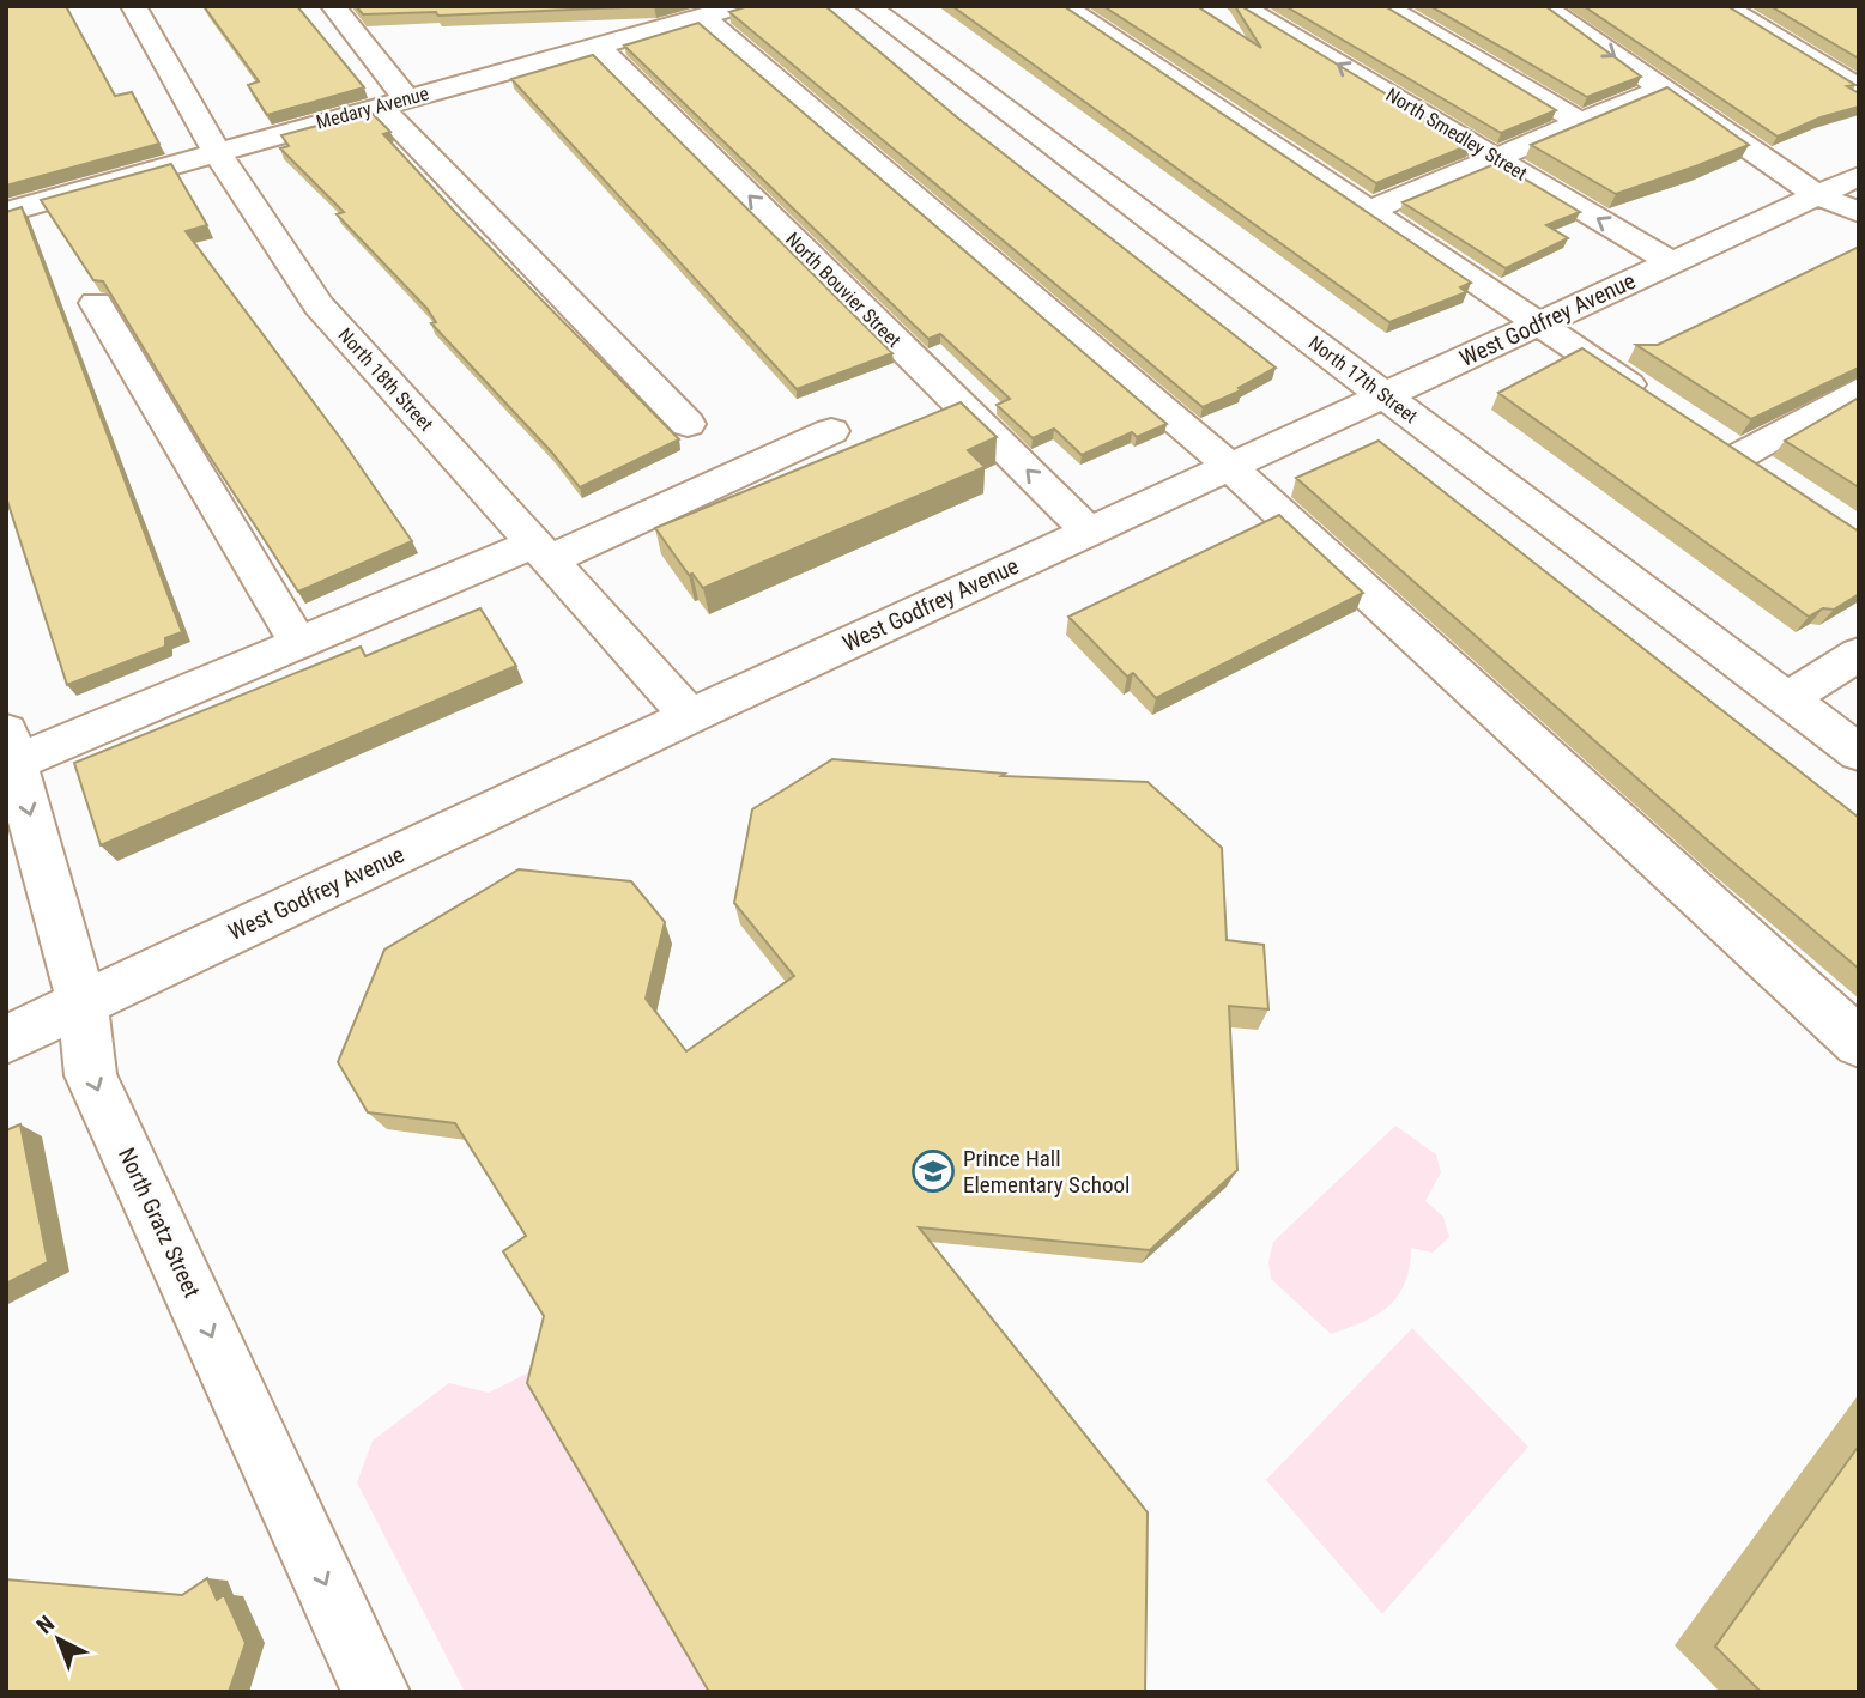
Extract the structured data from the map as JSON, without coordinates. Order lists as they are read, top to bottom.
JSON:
{
  "streets": {
    "street": [
      "Medary Avenue",
      "North Smedley Street",
      "North Bouvier Street",
      "West Godfrey Avenue",
      "North 18th Street",
      "North 17th Street",
      "North Gratz Street"
    ]
  },
  "crossings": [
    ["Medary Avenue", "North Bouvier Street"],
    ["Medary Avenue", "North 18th Street"],
    ["North Smedley Street", "West Godfrey Avenue"],
    ["North Bouvier Street", "West Godfrey Avenue"],
    ["West Godfrey Avenue", "North 18th Street"],
    ["West Godfrey Avenue", "North 17th Street"],
    ["West Godfrey Avenue", "North Gratz Street"]
  ],
  "one_way": ["North Gratz Street"],
  "places": {
    "school or university": ["Prince Hall Elementary School"]
  },
  "north": "top left"
}
